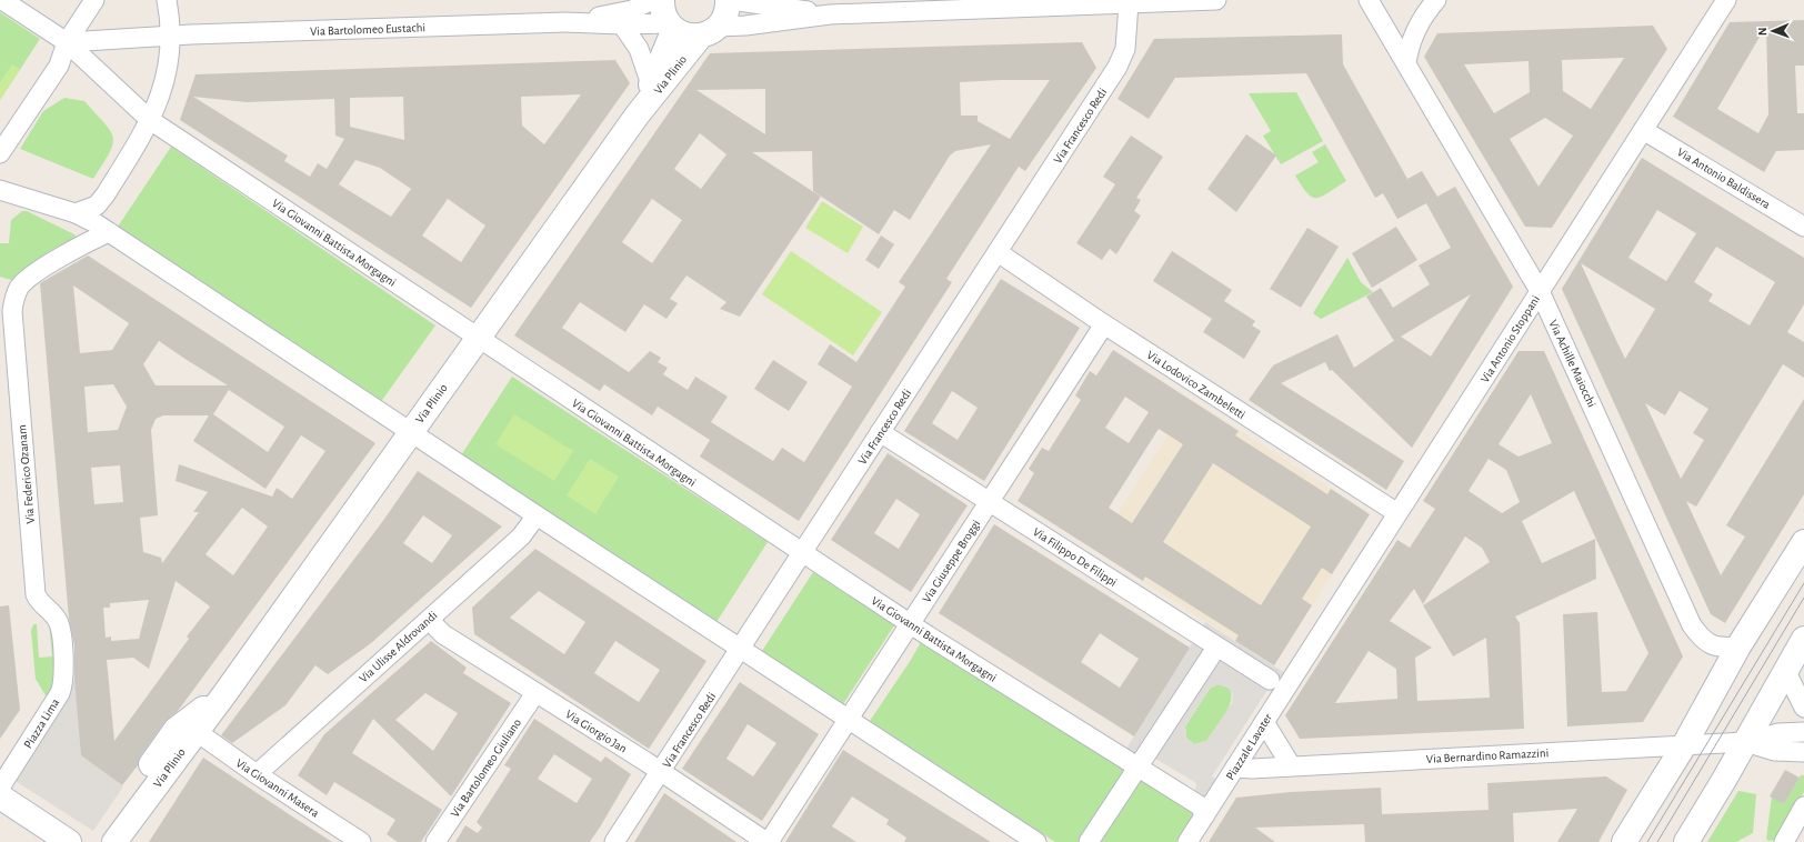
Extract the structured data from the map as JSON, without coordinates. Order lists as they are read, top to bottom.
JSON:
{
  "streets": {
    "street": [
      "Via Bartolomeo Eustachi",
      "Via Plinio",
      "Via Francesco Redi",
      "Via Antonio Baldissera",
      "Via Giovanni Battista Morgagni",
      "Via Antonio Stoppani",
      "Via Achille Maiocchi",
      "Via Lodovico Zambeletti",
      "Via Federico Ozanam",
      "Via Filippo De Filippi",
      "Via Giuseppe Broggi",
      "Via Ulisse Aldrovandi",
      "Piazza Lima",
      "Via Giorgio Jan",
      "Piazzale Lavater",
      "Via Bernardino Ramazzini",
      "Via Bartolomeo Giuliano",
      "Via Giovanni Masera"
    ]
  },
  "crossings": [
    ["Via Bartolomeo Eustachi", "Via Plinio"],
    ["Via Bartolomeo Eustachi", "Via Francesco Redi"],
    ["Via Bartolomeo Eustachi", "Via Giovanni Battista Morgagni"],
    ["Via Plinio", "Via Giovanni Battista Morgagni"],
    ["Via Plinio", "Via Giovanni Masera"],
    ["Via Francesco Redi", "Via Giovanni Battista Morgagni"],
    ["Via Francesco Redi", "Via Lodovico Zambeletti"],
    ["Via Francesco Redi", "Via Filippo De Filippi"],
    ["Via Francesco Redi", "Via Giorgio Jan"],
    ["Via Antonio Baldissera", "Via Antonio Stoppani"],
    ["Via Giovanni Battista Morgagni", "Via Giuseppe Broggi"],
    ["Via Antonio Stoppani", "Via Achille Maiocchi"],
    ["Via Antonio Stoppani", "Via Lodovico Zambeletti"],
    ["Via Antonio Stoppani", "Piazzale Lavater"],
    ["Via Lodovico Zambeletti", "Via Giuseppe Broggi"],
    ["Via Federico Ozanam", "Piazza Lima"],
    ["Via Filippo De Filippi", "Via Giuseppe Broggi"],
    ["Via Giuseppe Broggi", "Via Giorgio Jan"],
    ["Via Ulisse Aldrovandi", "Via Giorgio Jan"],
    ["Via Ulisse Aldrovandi", "Via Giovanni Masera"],
    ["Via Giorgio Jan", "Via Bartolomeo Giuliano"],
    ["Piazzale Lavater", "Via Bernardino Ramazzini"]
  ],
  "north": "left"
}
